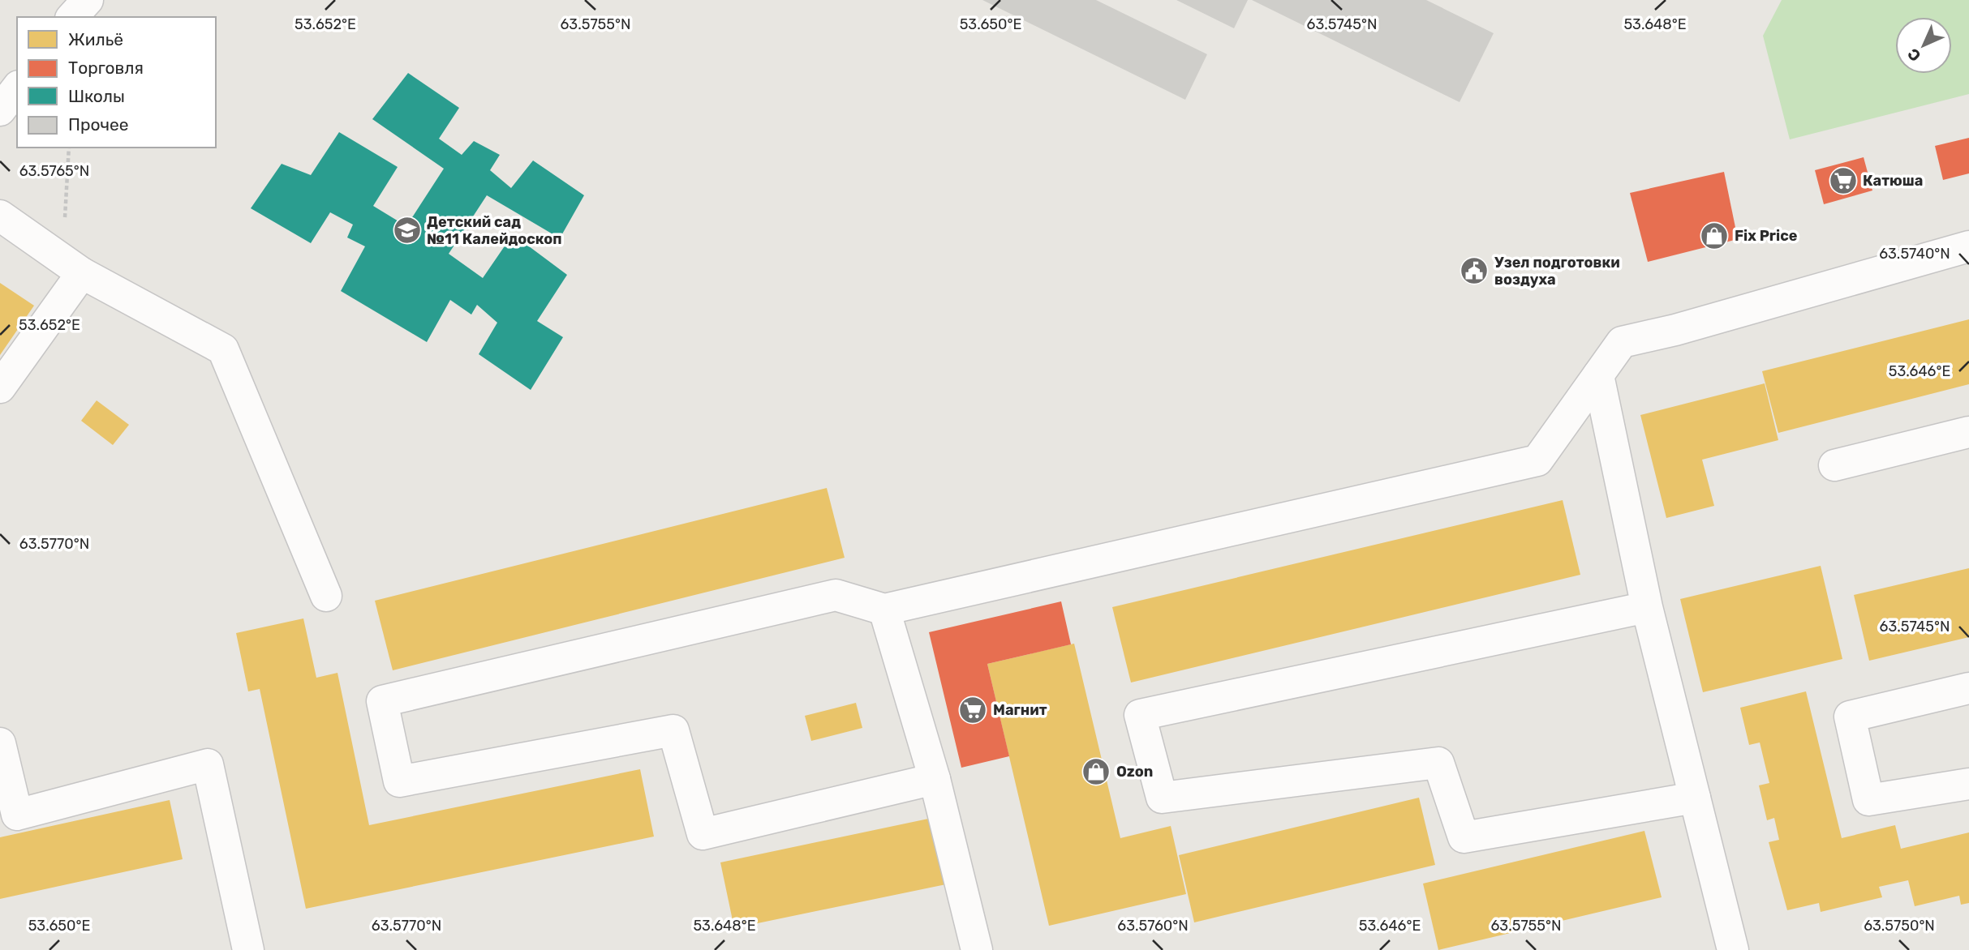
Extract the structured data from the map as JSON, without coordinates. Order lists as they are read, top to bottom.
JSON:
{
  "places": {
    "supermarket": ["Катюша", "Магнит"],
    "school or university": ["Детский сад №11 Калейдоскоп"],
    "shop": ["Fix Price", "Ozon"],
    "public building": ["Узел подготовки воздуха"]
  },
  "legend": [
    "Жильё",
    "Торговля",
    "Школы",
    "Прочее"
  ],
  "north": "bottom left",
  "coordinates": [
    "53.652°E",
    "63.5755°N",
    "53.650°E",
    "63.5745°N",
    "53.648°E",
    "63.5765°N",
    "63.5740°N",
    "53.646°E",
    "63.5770°N",
    "63.5760°N",
    "63.5750°N"
  ]
}
